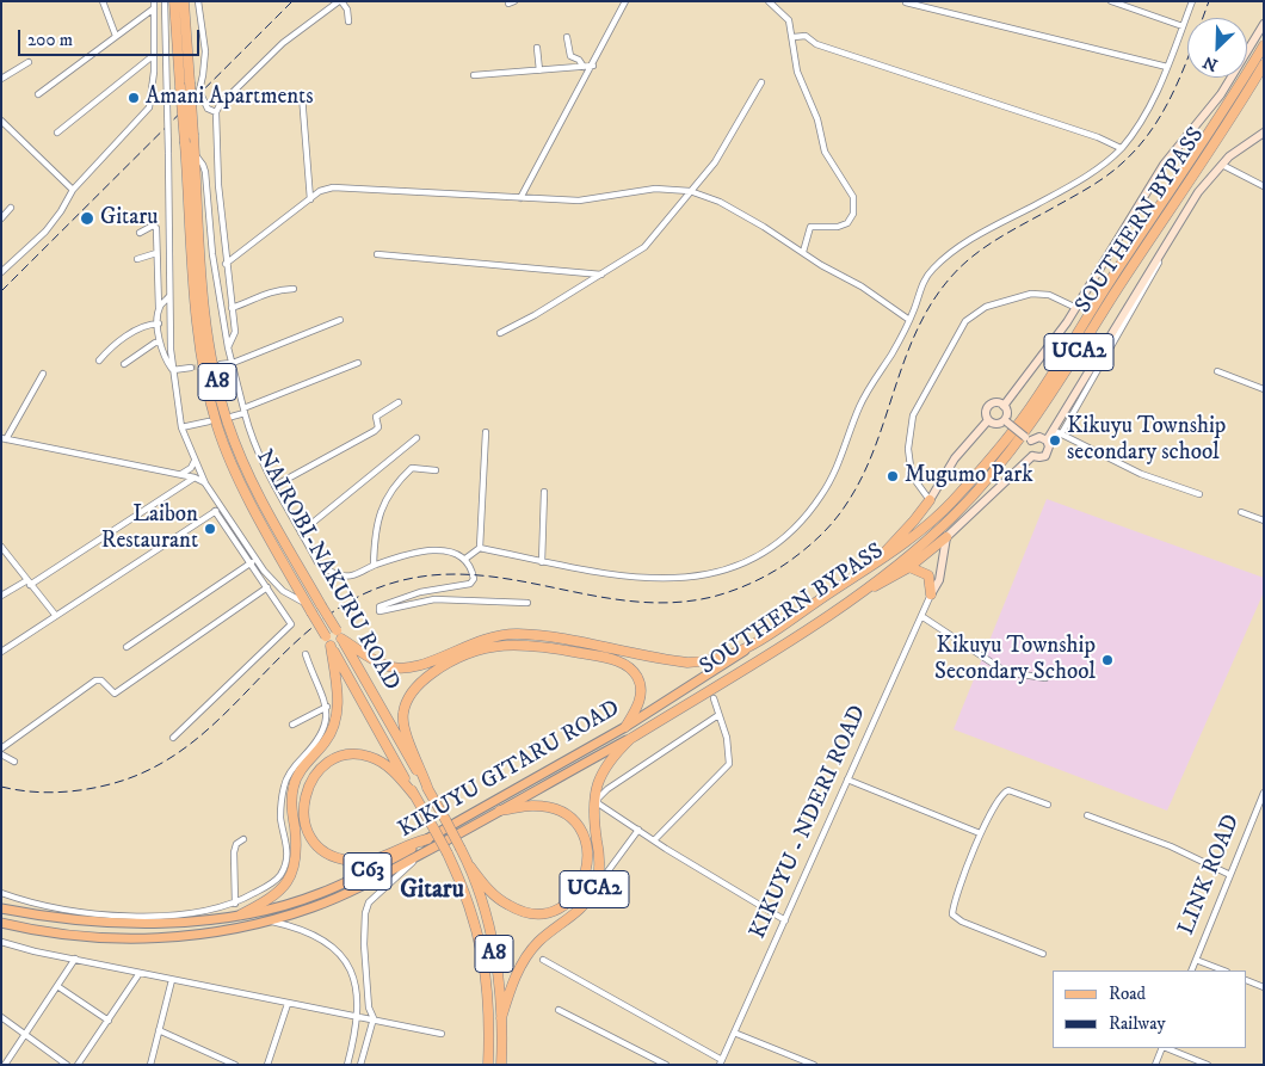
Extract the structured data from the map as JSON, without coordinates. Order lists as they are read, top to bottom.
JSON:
{
  "streets": {
    "highway": [
      "SOUTHERN BYPASS",
      "UCA2",
      "A8",
      "NAIROBI-NAKURU ROAD",
      "C63"
    ],
    "main road": ["KIKUYU GITARU ROAD"],
    "street": ["KIKUYU - NDERI ROAD", "LINK ROAD"]
  },
  "crossings": [
    ["SOUTHERN BYPASS", "UCA2"],
    ["SOUTHERN BYPASS", "KIKUYU GITARU ROAD"],
    ["SOUTHERN BYPASS", "C63"],
    ["UCA2", "A8"],
    ["A8", "NAIROBI-NAKURU ROAD"],
    ["NAIROBI-NAKURU ROAD", "C63"],
    ["KIKUYU GITARU ROAD", "C63"]
  ],
  "districts": ["Gitaru"],
  "places": [
    "Amani Apartments",
    "Gitaru",
    "Kikuyu Township secondary school",
    "Mugumo Park",
    "Laibon Restaurant",
    "Kikuyu Township Secondary School"
  ],
  "legend": ["Road", "Railway"],
  "scale_bar": "200 m",
  "north": "bottom left"
}
